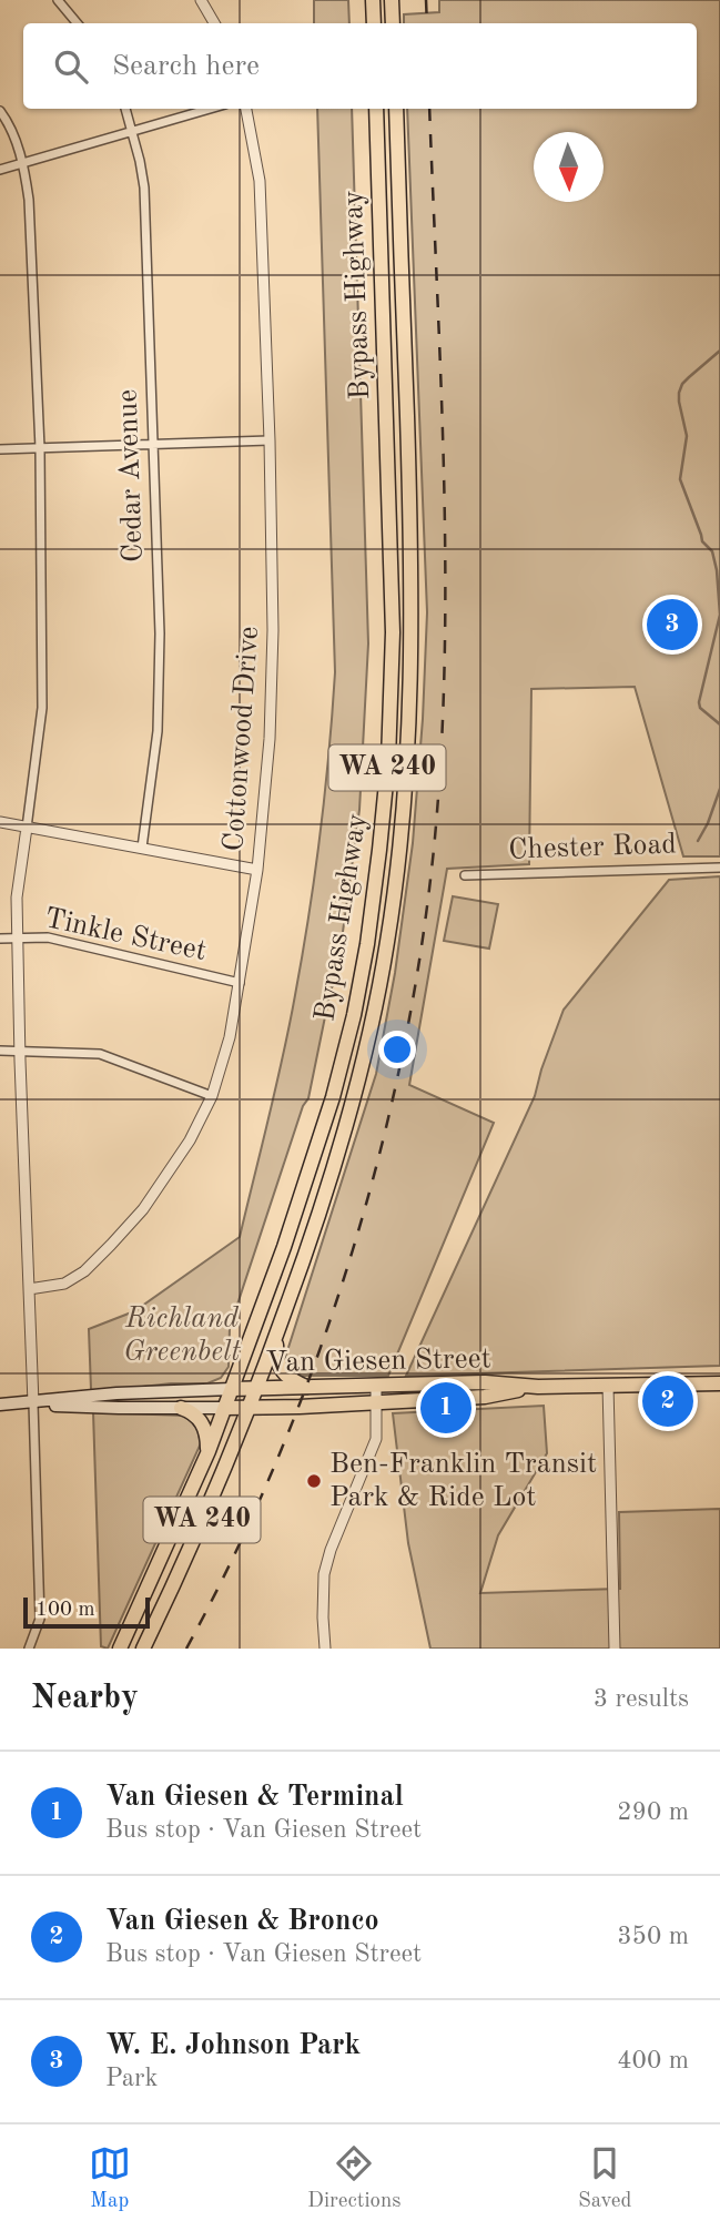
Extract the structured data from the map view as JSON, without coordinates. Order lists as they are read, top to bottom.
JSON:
{
  "streets": {
    "main road": ["Bypass Highway", "WA 240", "Van Giesen Street"],
    "street": [
      "Cedar Avenue",
      "Cottonwood Drive",
      "Chester Road",
      "Tinkle Street"
    ]
  },
  "crossings": [
    ["Bypass Highway", "Van Giesen Street"],
    ["Cottonwood Drive", "Tinkle Street"]
  ],
  "parks": ["Richland Greenbelt"],
  "places": ["Ben-Franklin Transit Park & Ride Lot"],
  "scale_bar": "100 m",
  "north": "bottom",
  "page": {
    "search": "Search here",
    "pins": ["3", "2", "1"],
    "scale": "100 m",
    "heading": ["Nearby", "3 results"],
    "list": [
      {
        "mark": "1",
        "name": "Van Giesen & Terminal",
        "note": "Bus stop · Van Giesen Street",
        "value": "290 m"
      },
      {
        "mark": "2",
        "name": "Van Giesen & Bronco",
        "note": "Bus stop · Van Giesen Street",
        "value": "350 m"
      },
      {
        "mark": "3",
        "name": "W. E. Johnson Park",
        "note": "Park",
        "value": "400 m"
      }
    ],
    "nav": ["Map", "Directions", "Saved"]
  }
}
